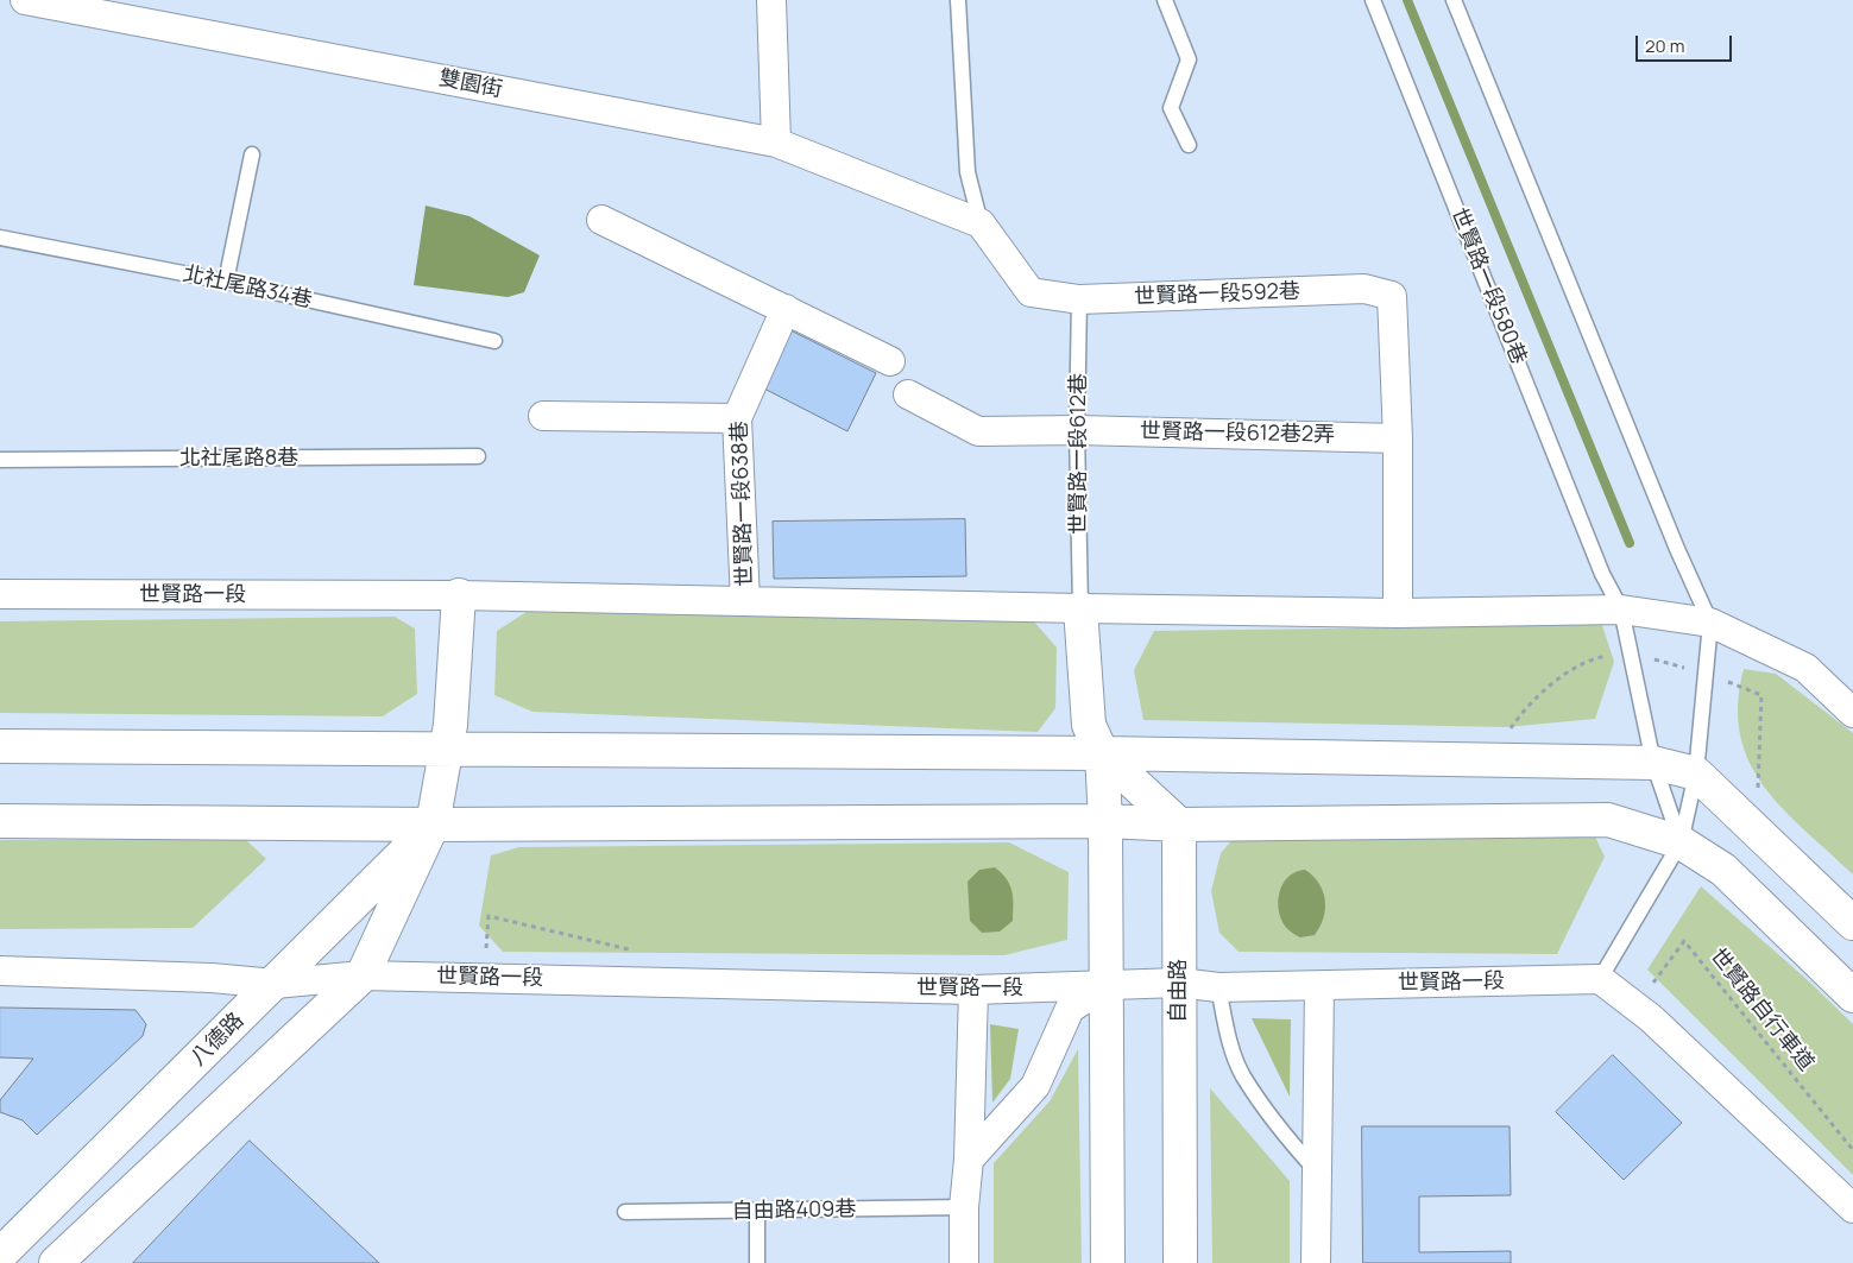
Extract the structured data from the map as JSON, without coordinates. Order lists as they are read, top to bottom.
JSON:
{
  "streets": {
    "street": [
      "雙園街",
      "世賢路一段592巷",
      "世賢路一段612巷2弄",
      "世賢路一段638巷",
      "世賢路一段",
      "自由路",
      "八德路"
    ],
    "lane": [
      "世賢路一段580巷",
      "北社尾路34巷",
      "世賢路一段612巷",
      "北社尾路8巷",
      "自由路409巷"
    ],
    "path": ["世賢路自行車道"]
  },
  "crossings": [
    ["世賢路一段580巷", "世賢路一段"],
    ["世賢路一段592巷", "世賢路一段612巷2弄"],
    ["世賢路一段592巷", "世賢路一段612巷"],
    ["世賢路一段592巷", "世賢路一段"],
    ["世賢路一段612巷2弄", "世賢路一段612巷"],
    ["世賢路一段612巷", "世賢路一段"],
    ["世賢路一段638巷", "世賢路一段"],
    ["世賢路一段", "自由路"],
    ["世賢路一段", "八德路"]
  ],
  "scale_bar": "20 m"
}
